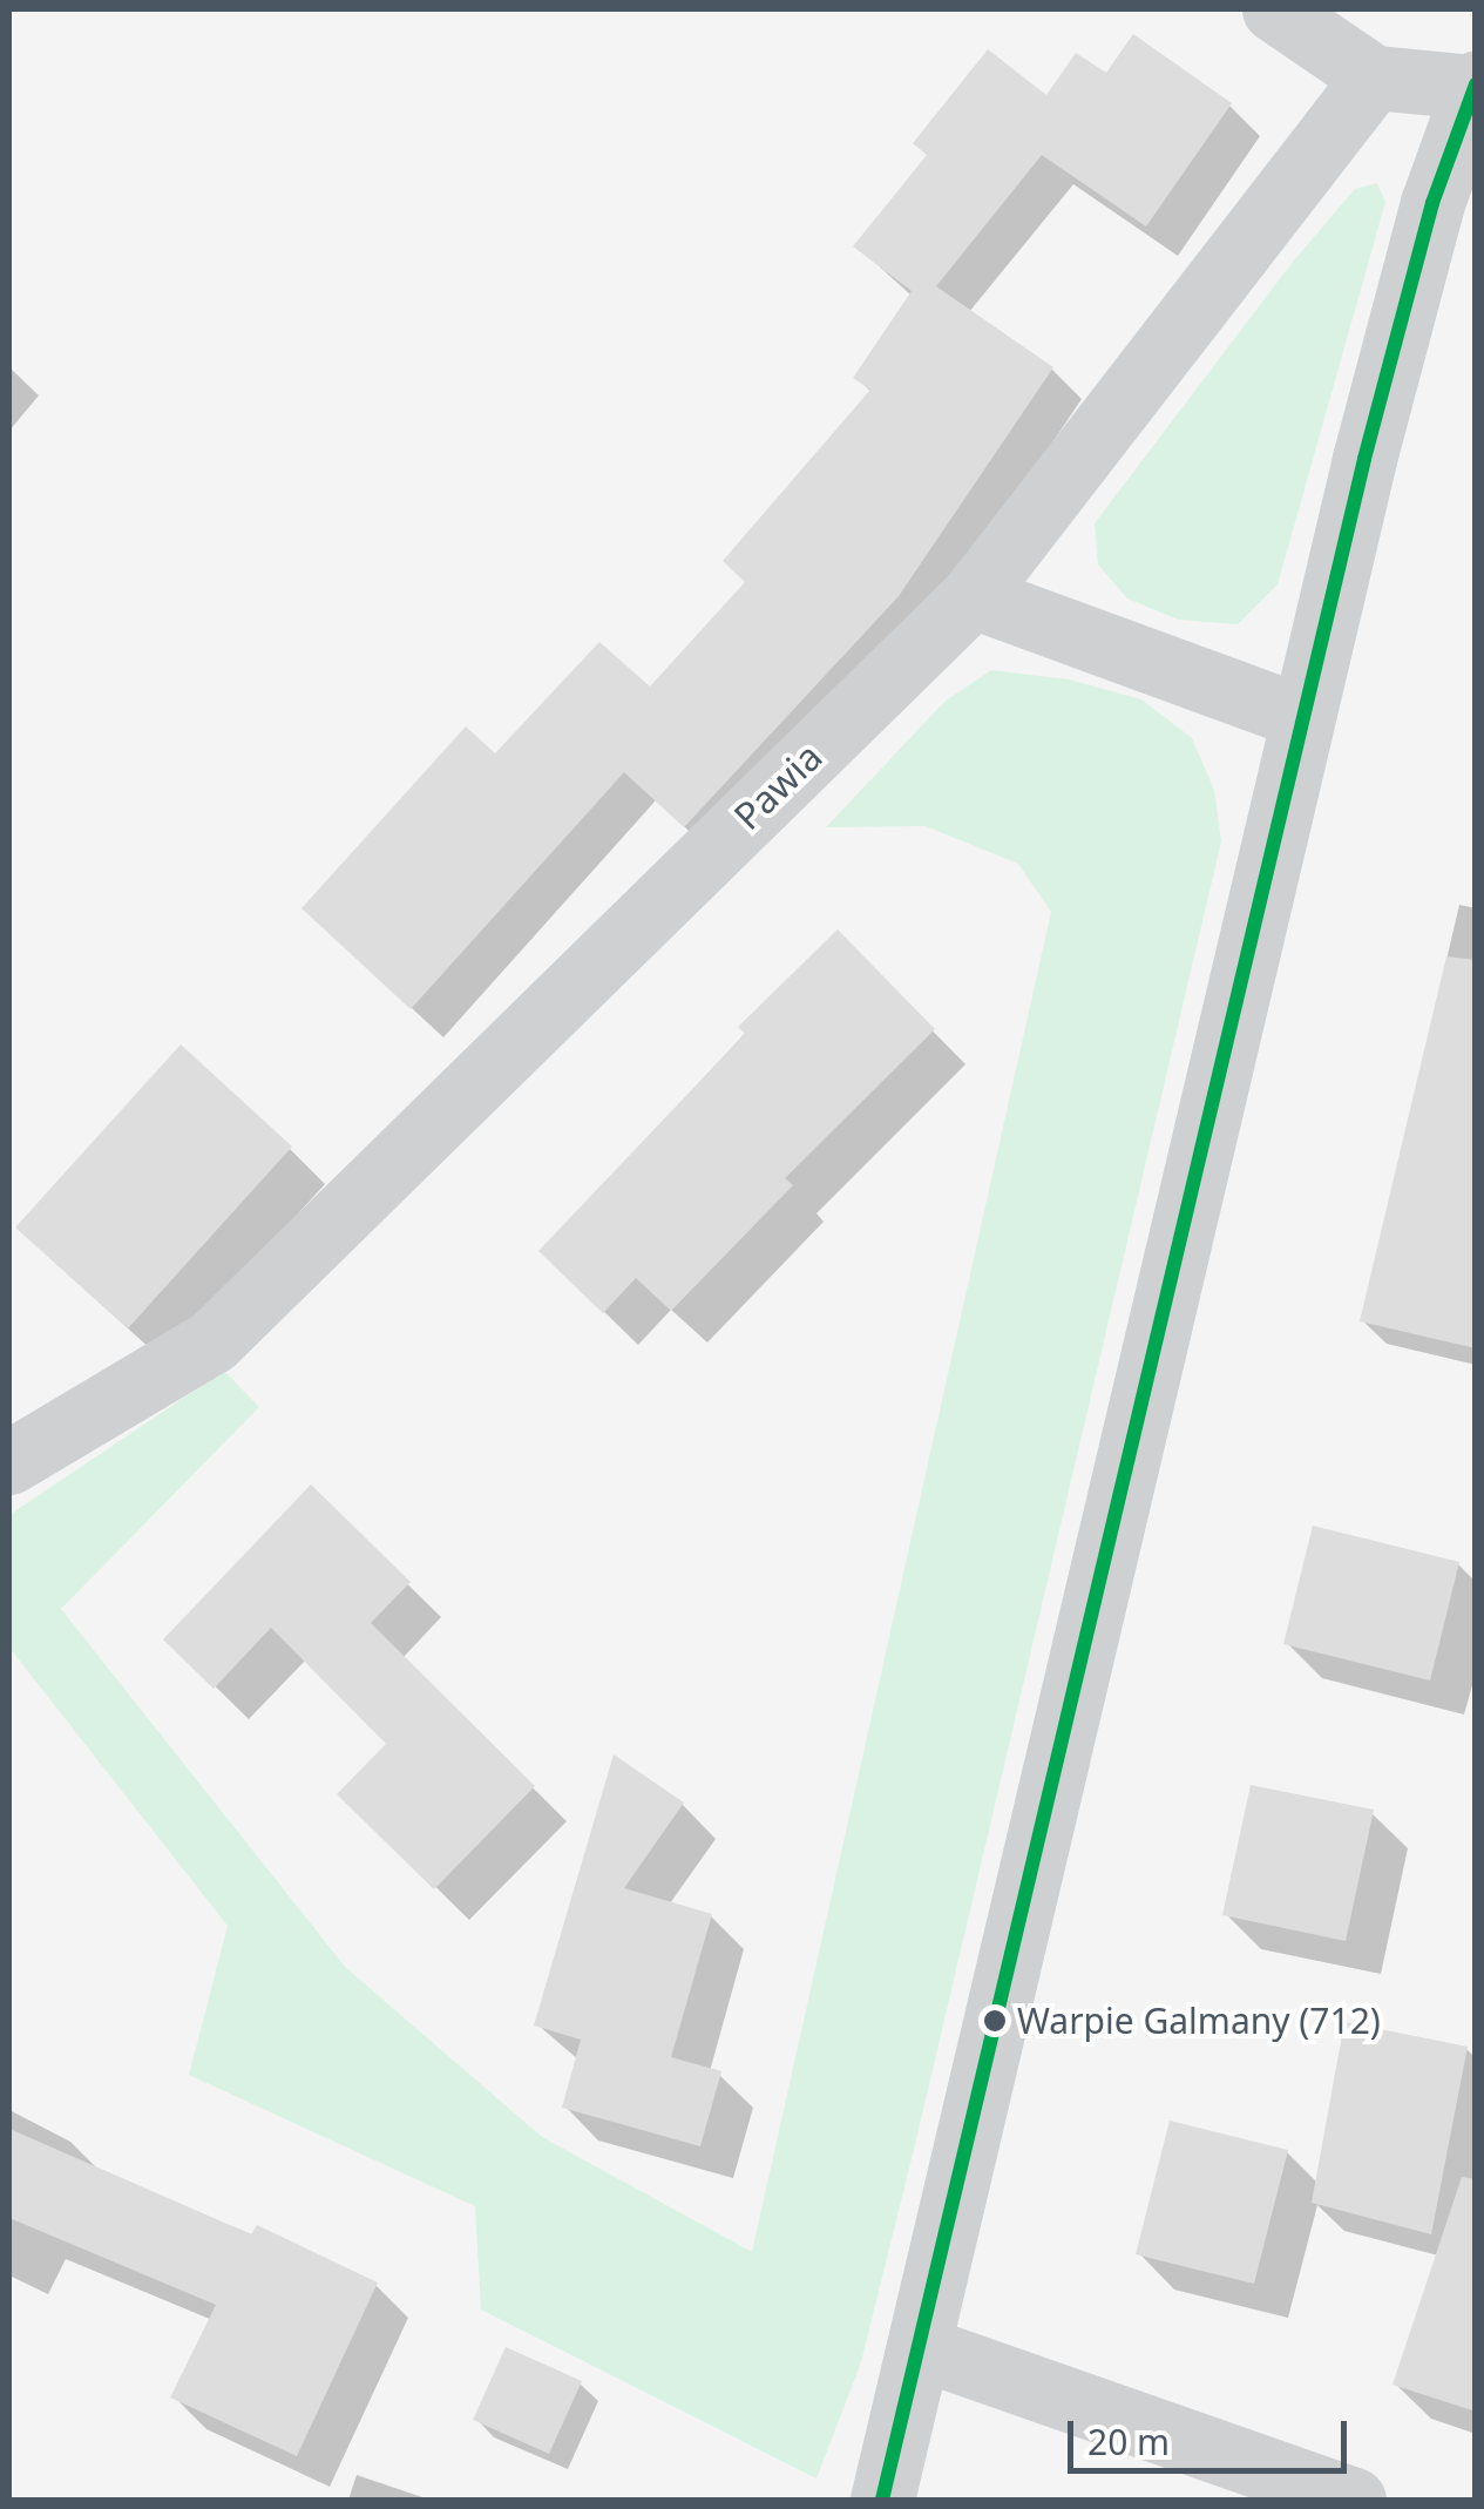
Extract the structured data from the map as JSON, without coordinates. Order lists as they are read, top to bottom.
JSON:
{
  "streets": {
    "street": ["Pawia"]
  },
  "places": ["Warpie Galmany (712)"],
  "scale_bar": "20 m"
}
